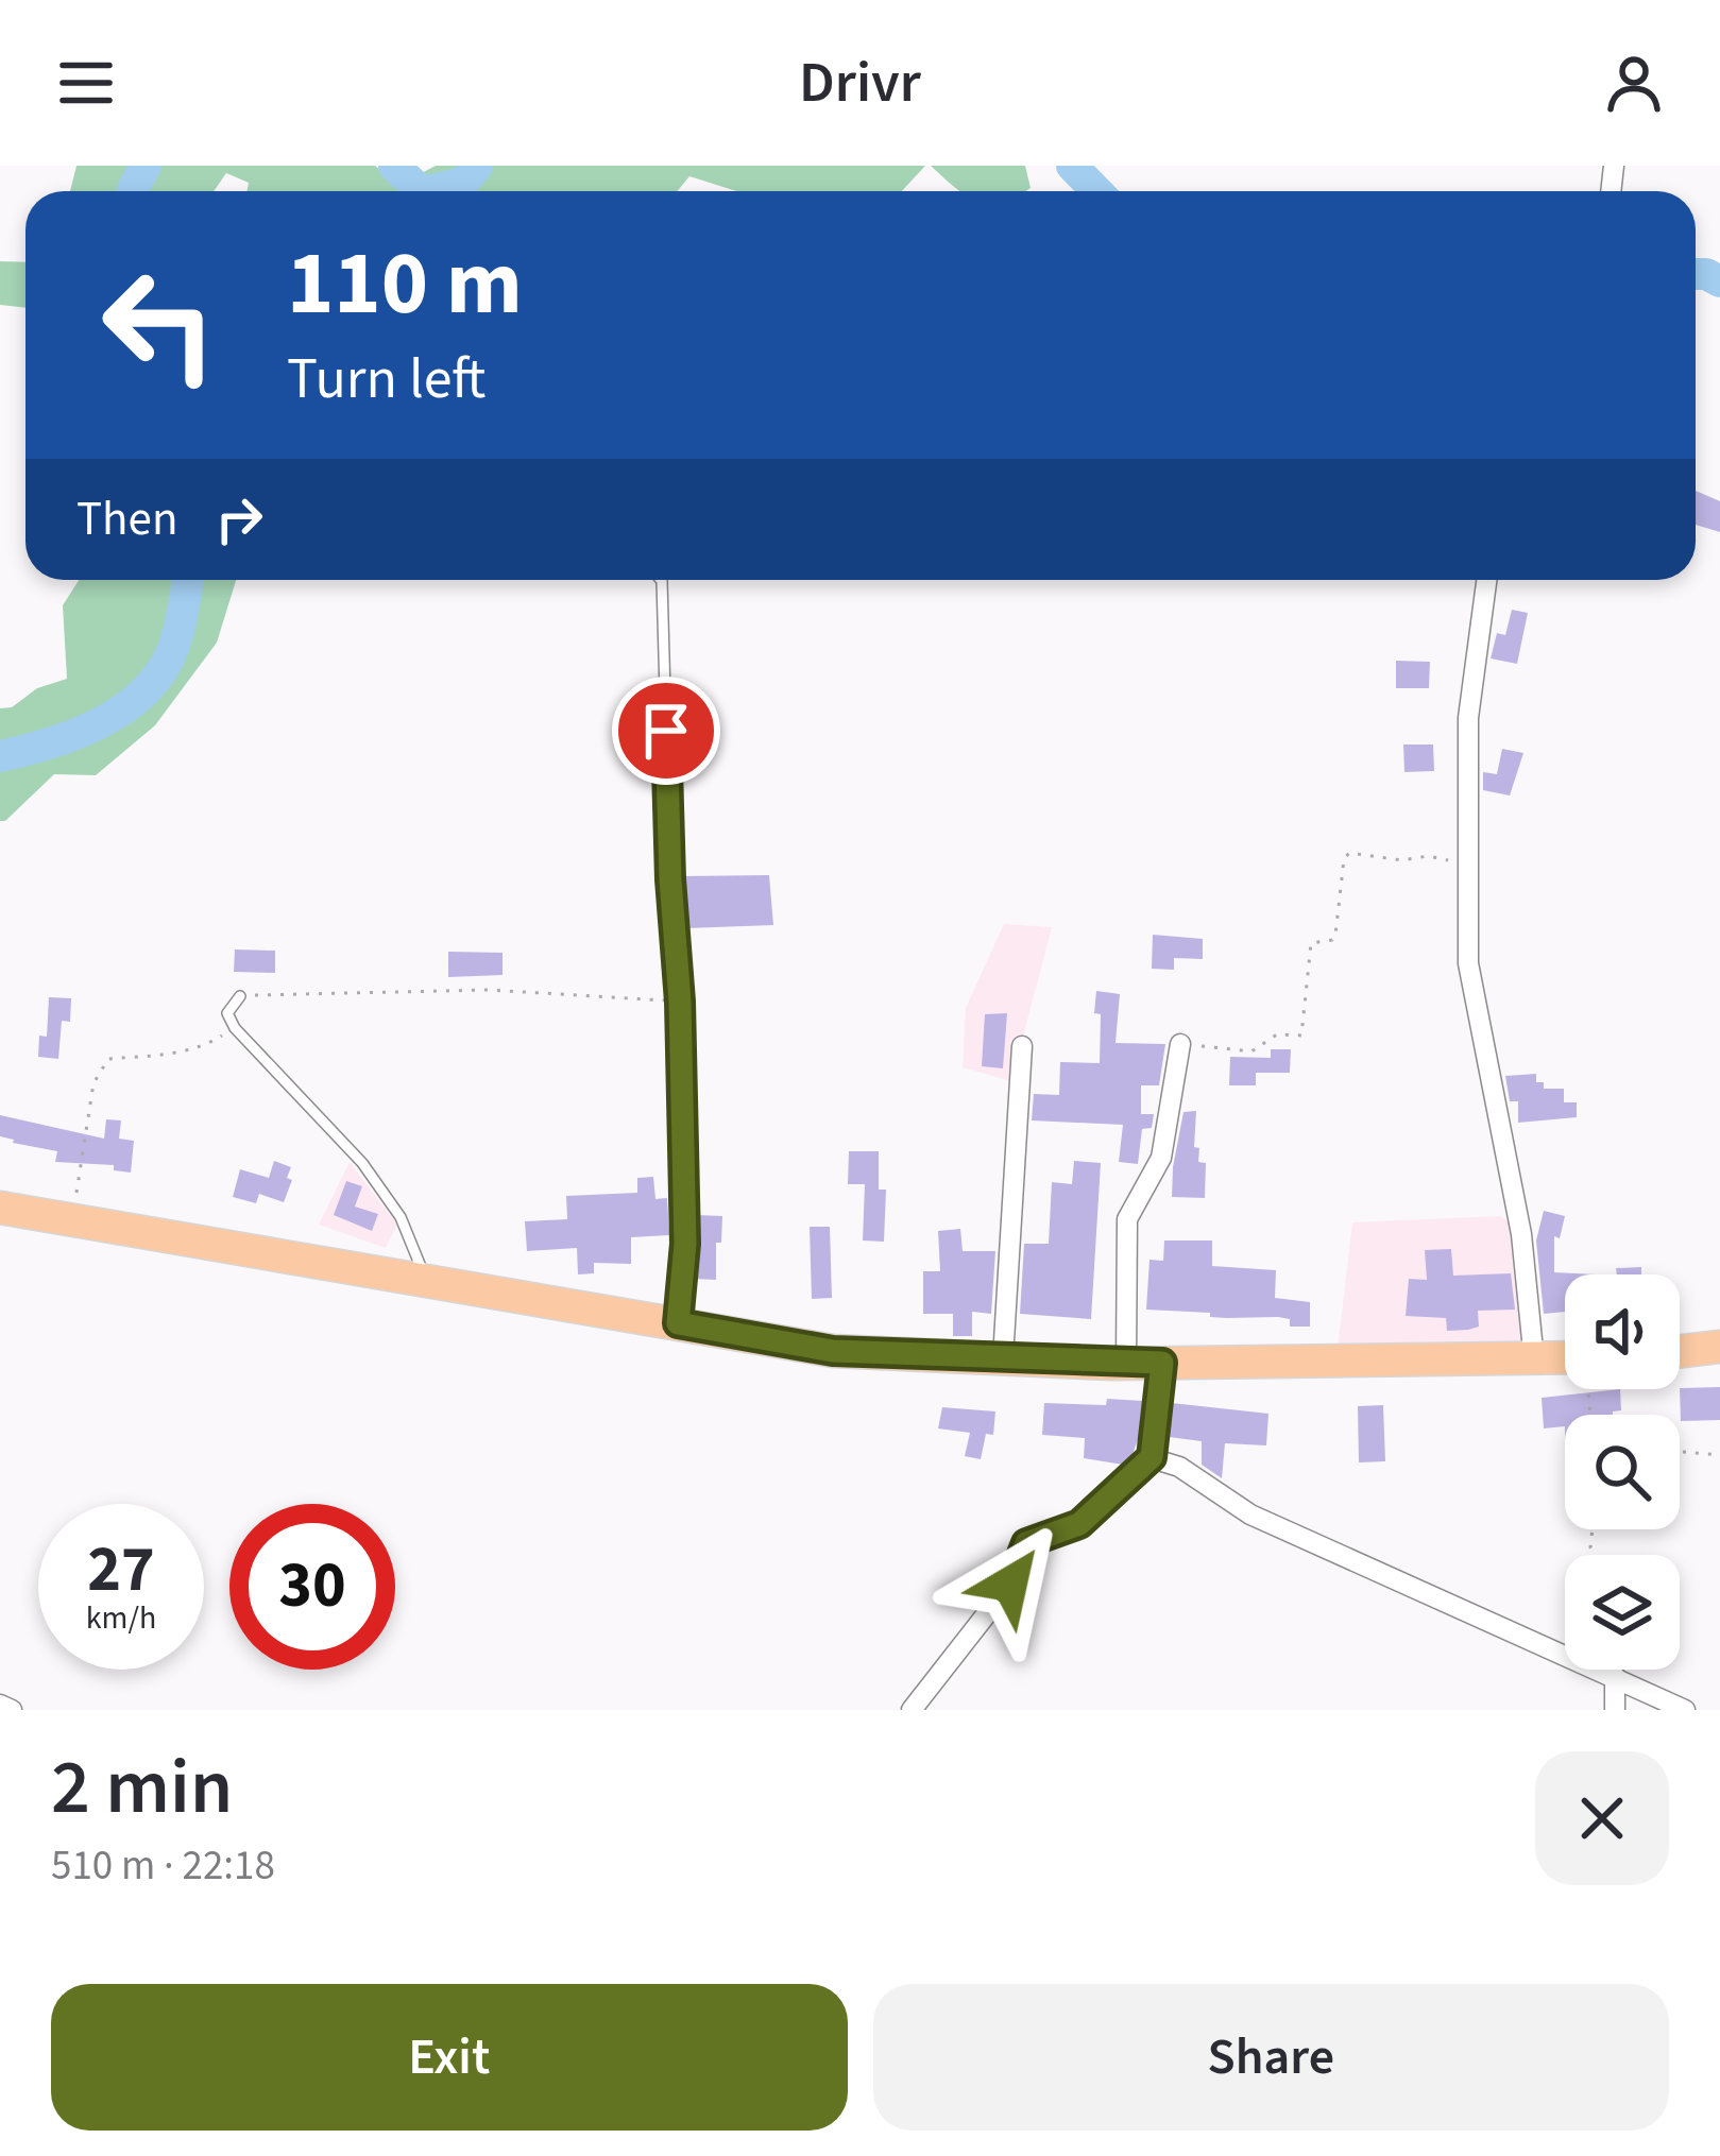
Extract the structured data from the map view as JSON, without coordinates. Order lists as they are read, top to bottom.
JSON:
{
  "page": {
    "header": "Drivr",
    "turn": ["110 m", "Turn left"],
    "then": "Then",
    "speed": "27 km/h",
    "limit": "30",
    "heading": ["2 min", "510 m · 22:18"],
    "buttons": ["Exit", "Share"]
  }
}
